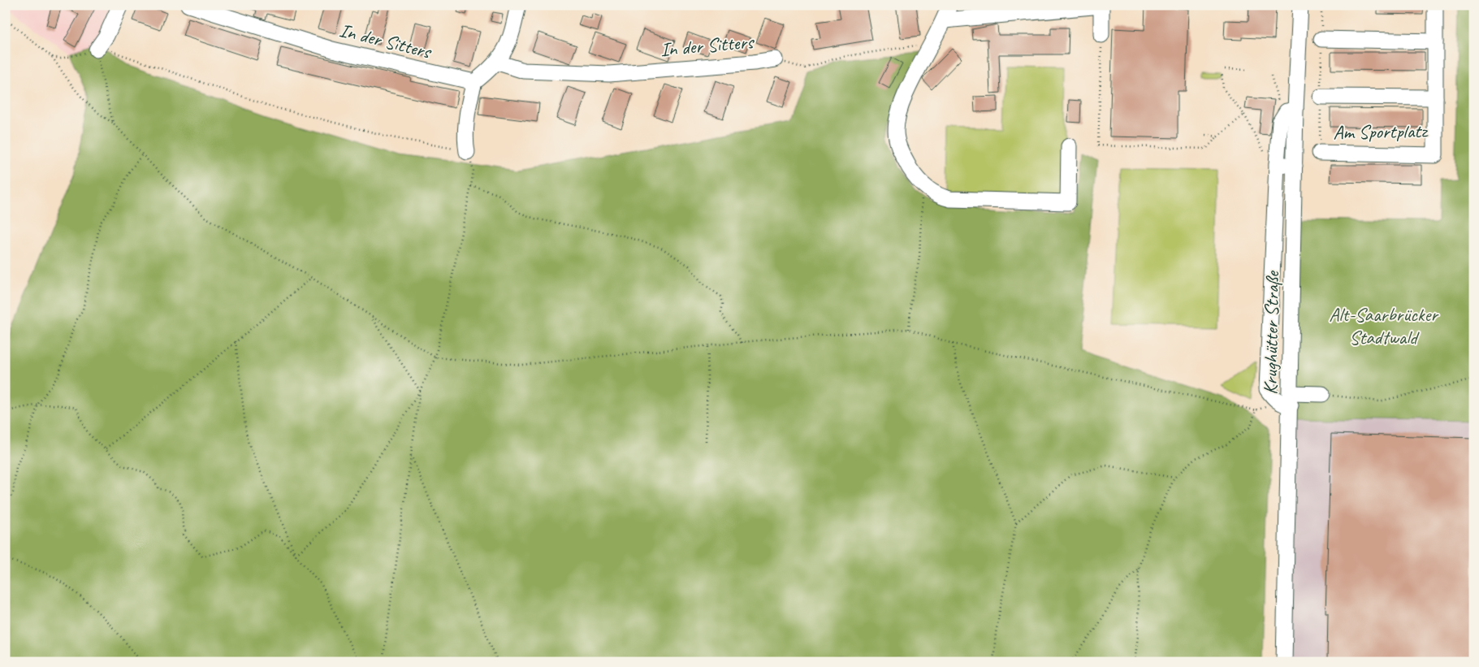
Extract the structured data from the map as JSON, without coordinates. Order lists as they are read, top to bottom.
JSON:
{
  "streets": {
    "street": ["In der Sitters", "Am Sportplatz", "Krughütter Straße"]
  },
  "parks": ["Alt-Saarbrücker Stadtwald"]
}
